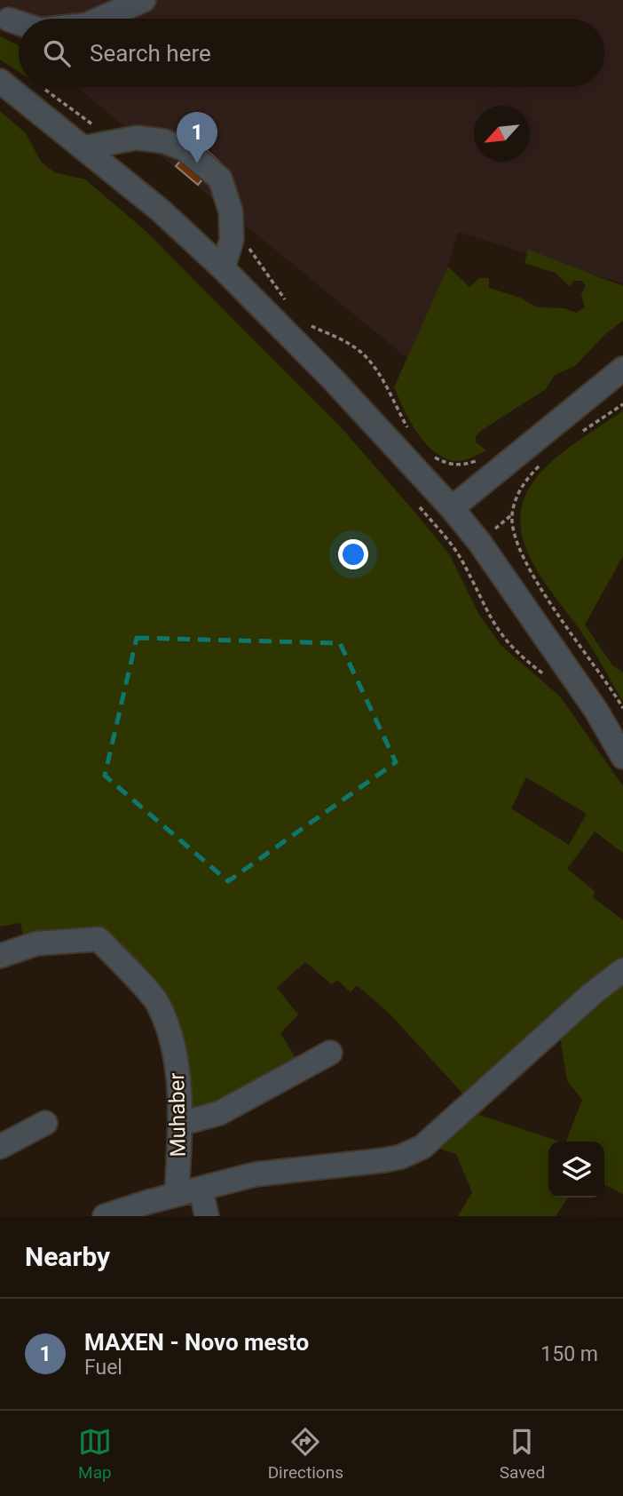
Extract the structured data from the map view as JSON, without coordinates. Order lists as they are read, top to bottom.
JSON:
{
  "streets": {
    "street": ["Muhaber"]
  },
  "north": "bottom left",
  "page": {
    "search": "Search here",
    "pins": "1",
    "heading": "Nearby",
    "list": [
      {
        "mark": "1",
        "name": "MAXEN - Novo mesto",
        "note": "Fuel",
        "value": "150 m"
      }
    ],
    "nav": ["Map", "Directions", "Saved"]
  }
}
